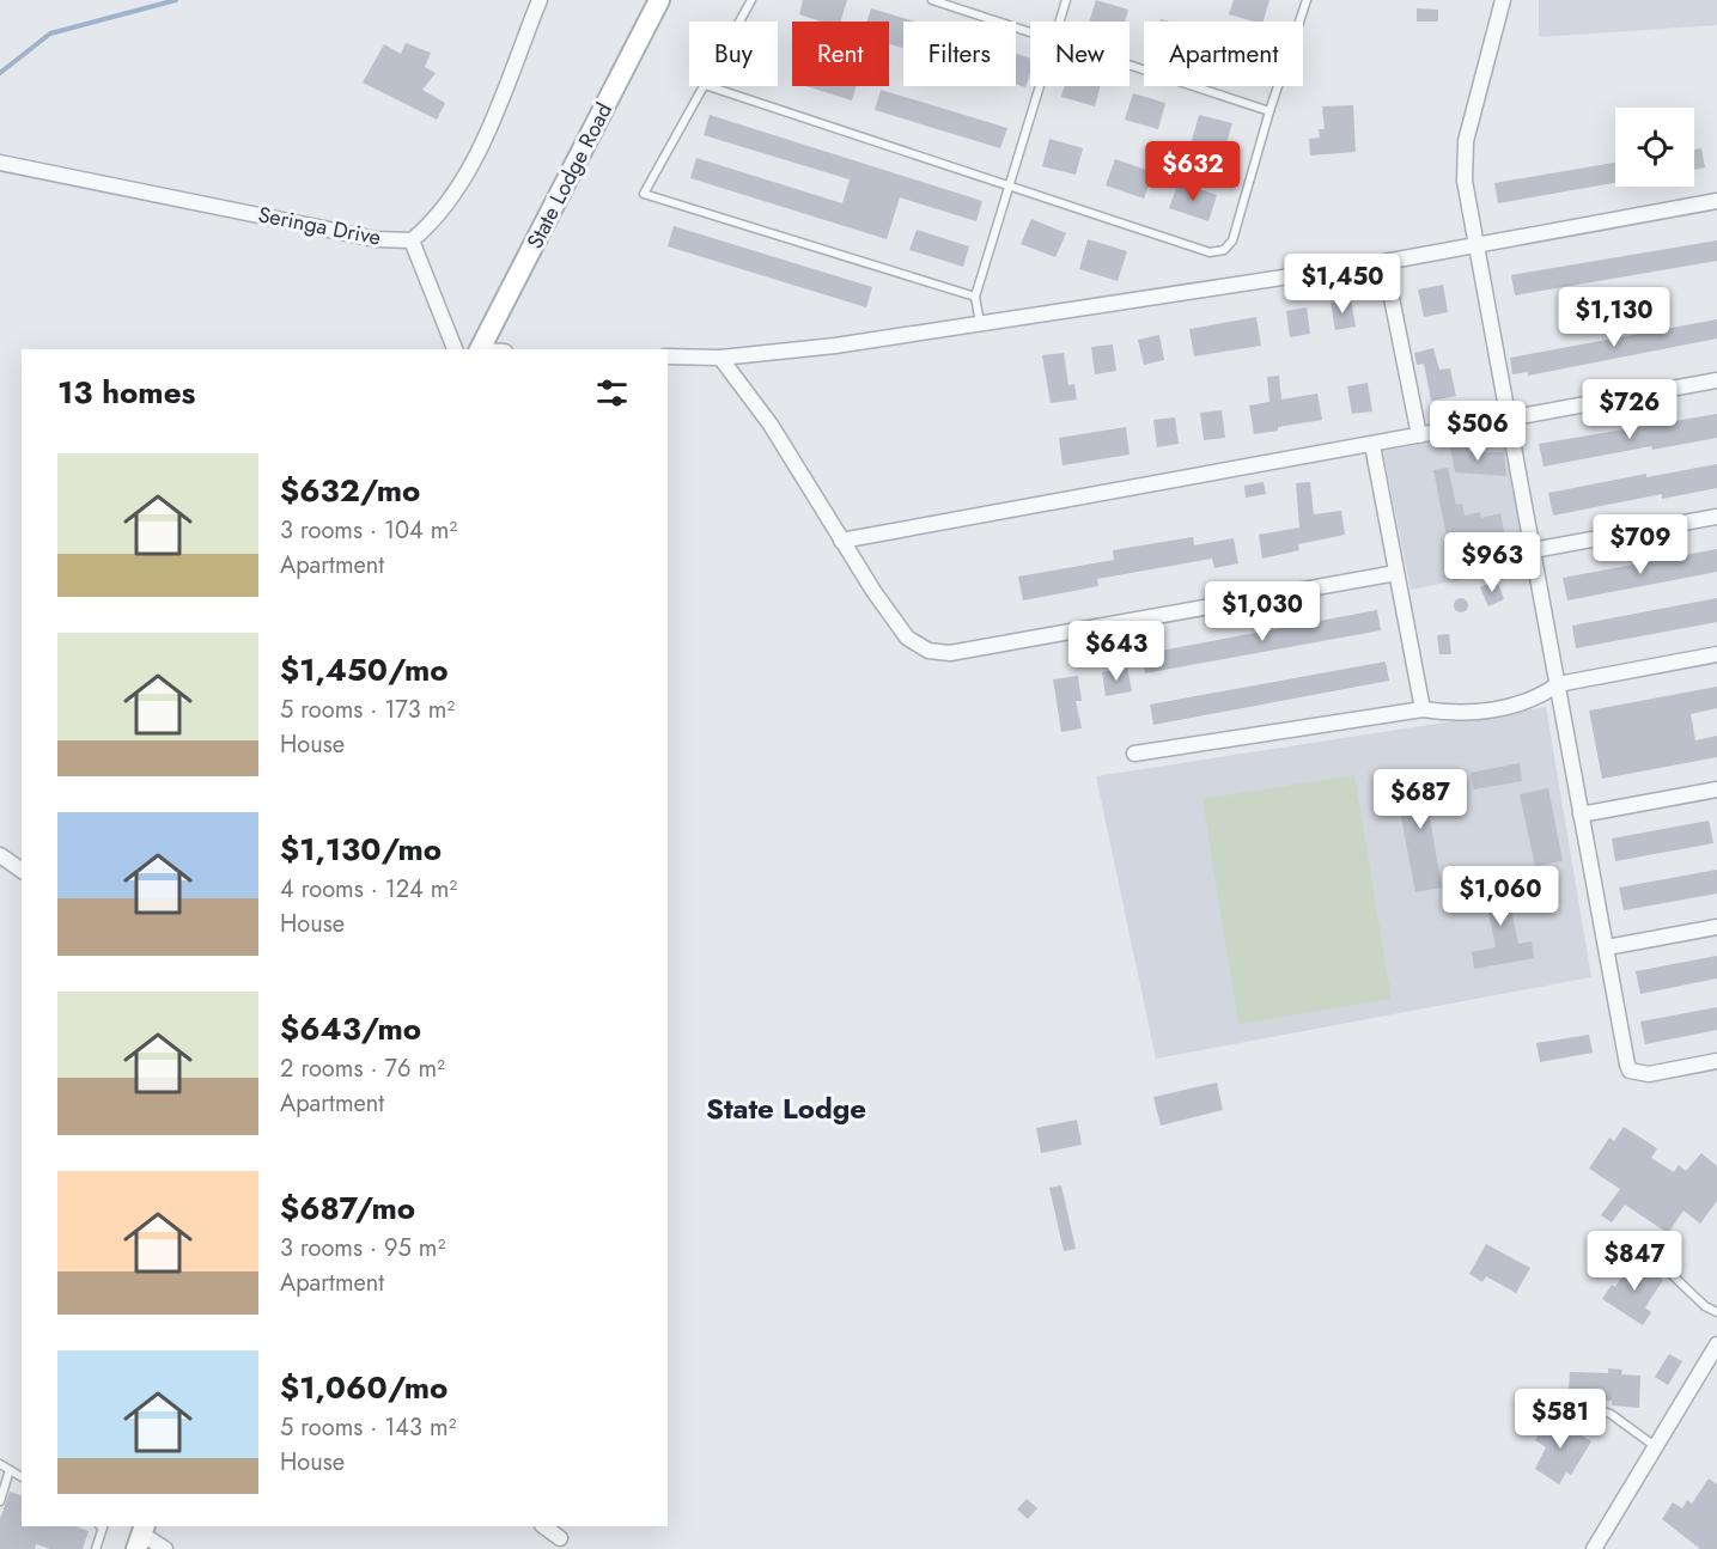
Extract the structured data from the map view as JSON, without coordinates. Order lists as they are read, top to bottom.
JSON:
{
  "streets": {
    "street": ["State Lodge Road", "Seringa Drive"]
  },
  "districts": ["State Lodge"],
  "page": {
    "chip": [
      "Buy",
      "Rent",
      "Filters",
      "New",
      "Apartment"
    ],
    "price": [
      "$632",
      "$1,450",
      "$1,130",
      "$726",
      "$506",
      "$709",
      "$963",
      "$1,030",
      "$643",
      "$687",
      "$1,060",
      "$847",
      "$581"
    ],
    "heading": "13 homes",
    "list": [
      {
        "name": "$632/mo",
        "note": "3 rooms · 104 m² · Apartment"
      },
      {
        "name": "$1,450/mo",
        "note": "5 rooms · 173 m² · House"
      },
      {
        "name": "$1,130/mo",
        "note": "4 rooms · 124 m² · House"
      },
      {
        "name": "$643/mo",
        "note": "2 rooms · 76 m² · Apartment"
      },
      {
        "name": "$687/mo",
        "note": "3 rooms · 95 m² · Apartment"
      },
      {
        "name": "$1,060/mo",
        "note": "5 rooms · 143 m² · House"
      }
    ]
  }
}
